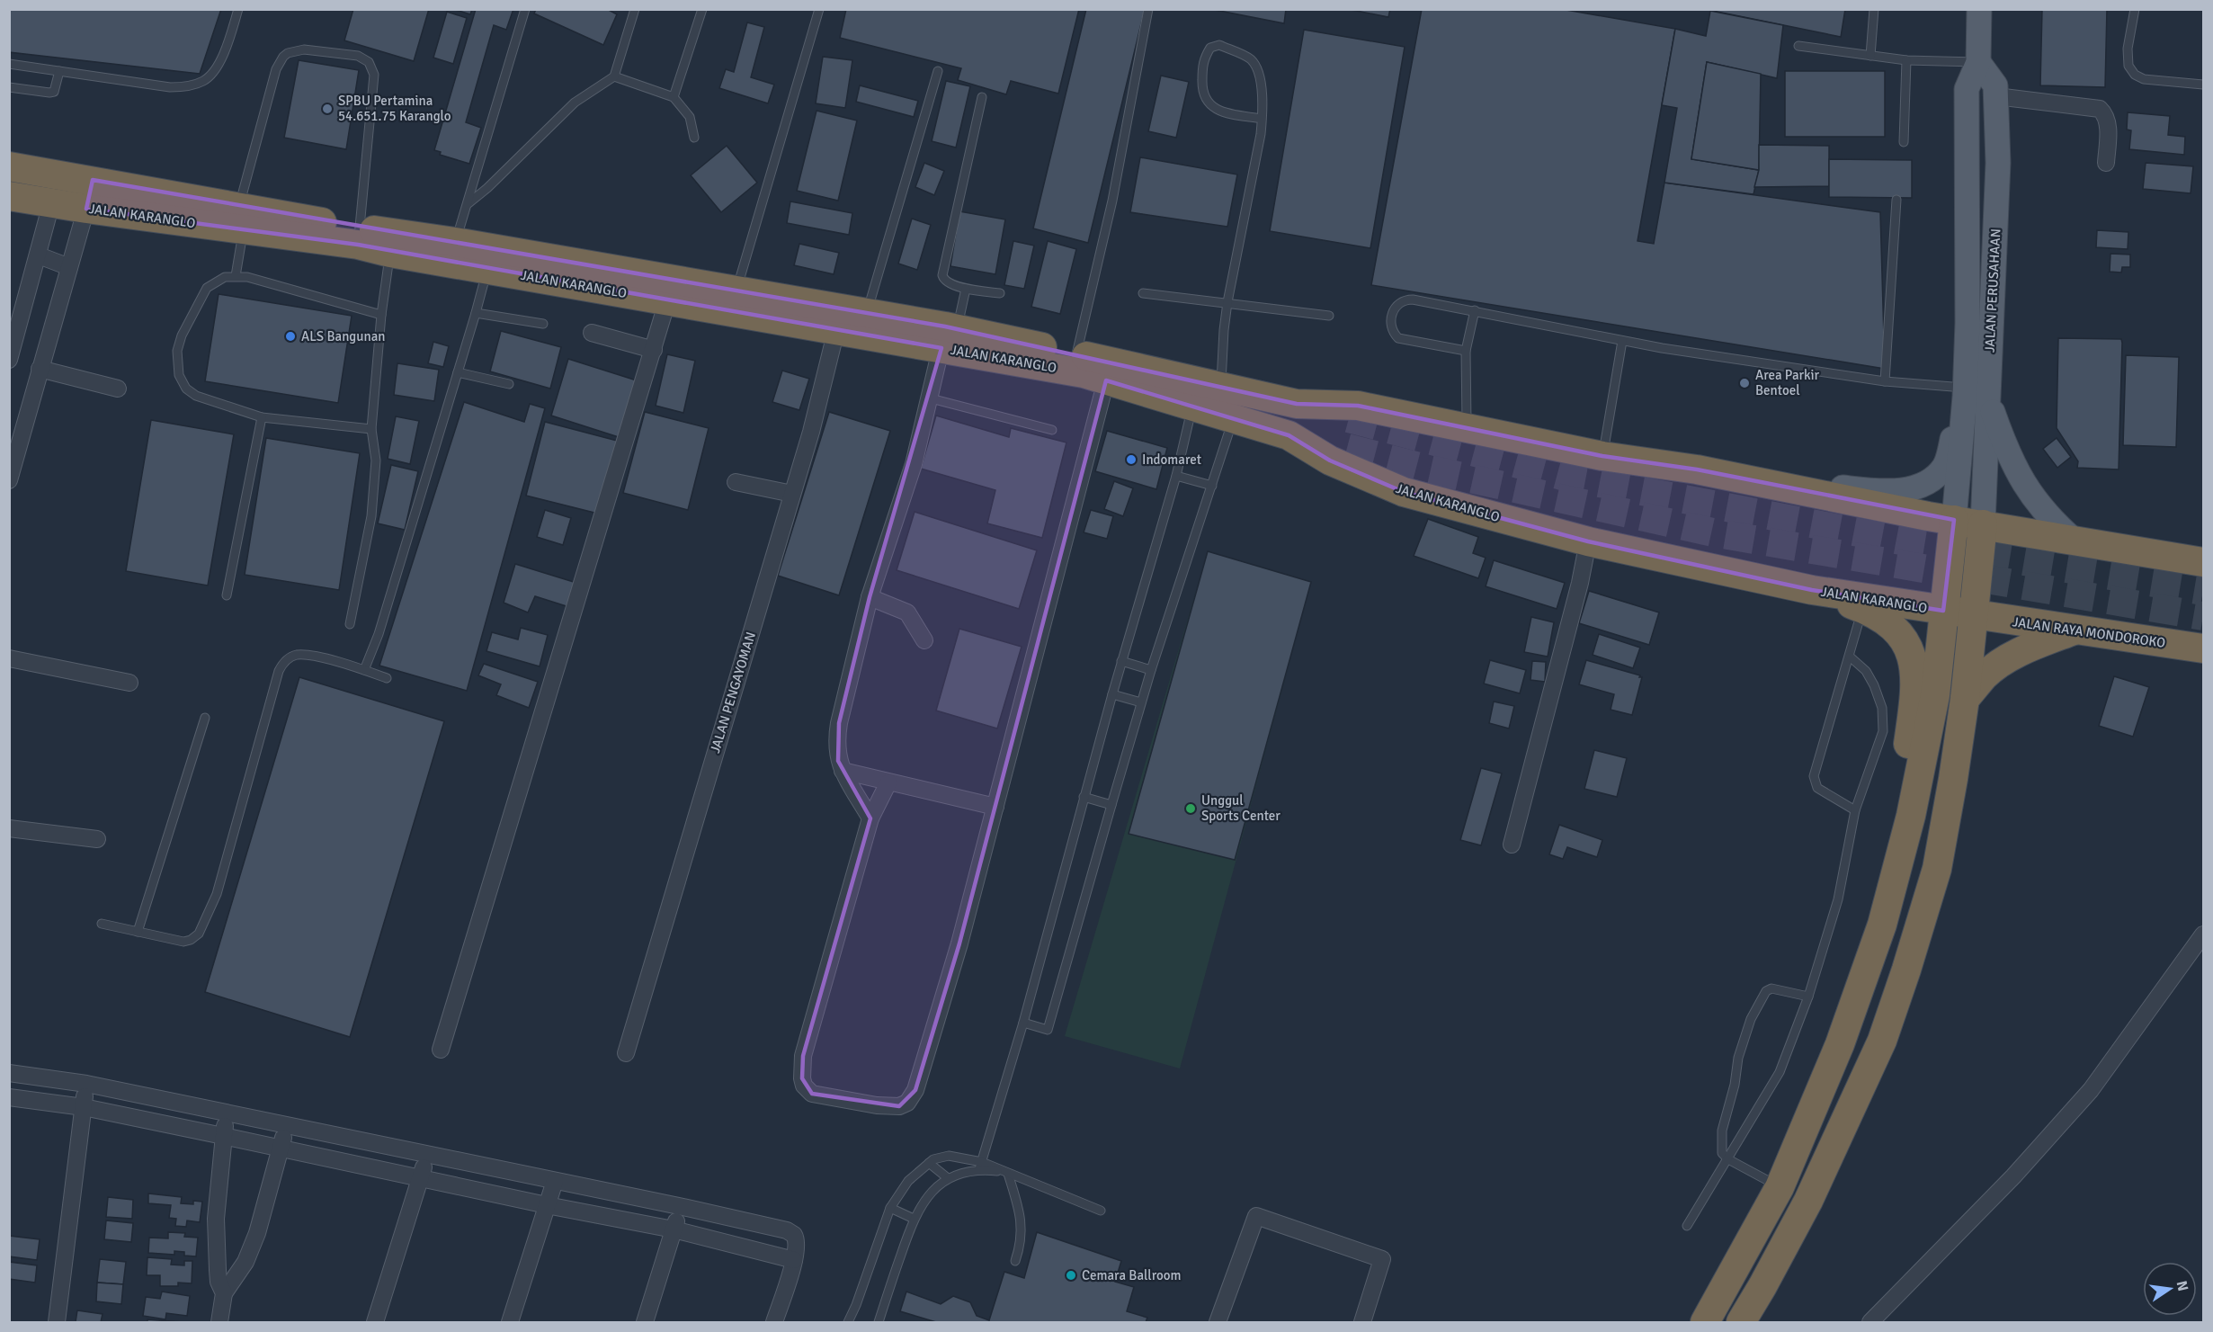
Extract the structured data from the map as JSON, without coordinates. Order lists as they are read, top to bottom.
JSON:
{
  "streets": {
    "highway": ["JALAN KARANGLO", "JALAN RAYA MONDOROKO"],
    "main road": ["JALAN PERUSAHAAN"],
    "street": ["JALAN PENGAYOMAN"]
  },
  "crossings": [
    ["JALAN KARANGLO", "JALAN PERUSAHAAN"],
    ["JALAN KARANGLO", "JALAN RAYA MONDOROKO"],
    ["JALAN KARANGLO", "JALAN PENGAYOMAN"]
  ],
  "places": [
    "SPBU Pertamina 54.651.75 Karanglo",
    "ALS Bangunan",
    "Area Parkir Bentoel",
    "Indomaret",
    "Unggul Sports Center",
    "Cemara Ballroom"
  ],
  "north": "right"
}
